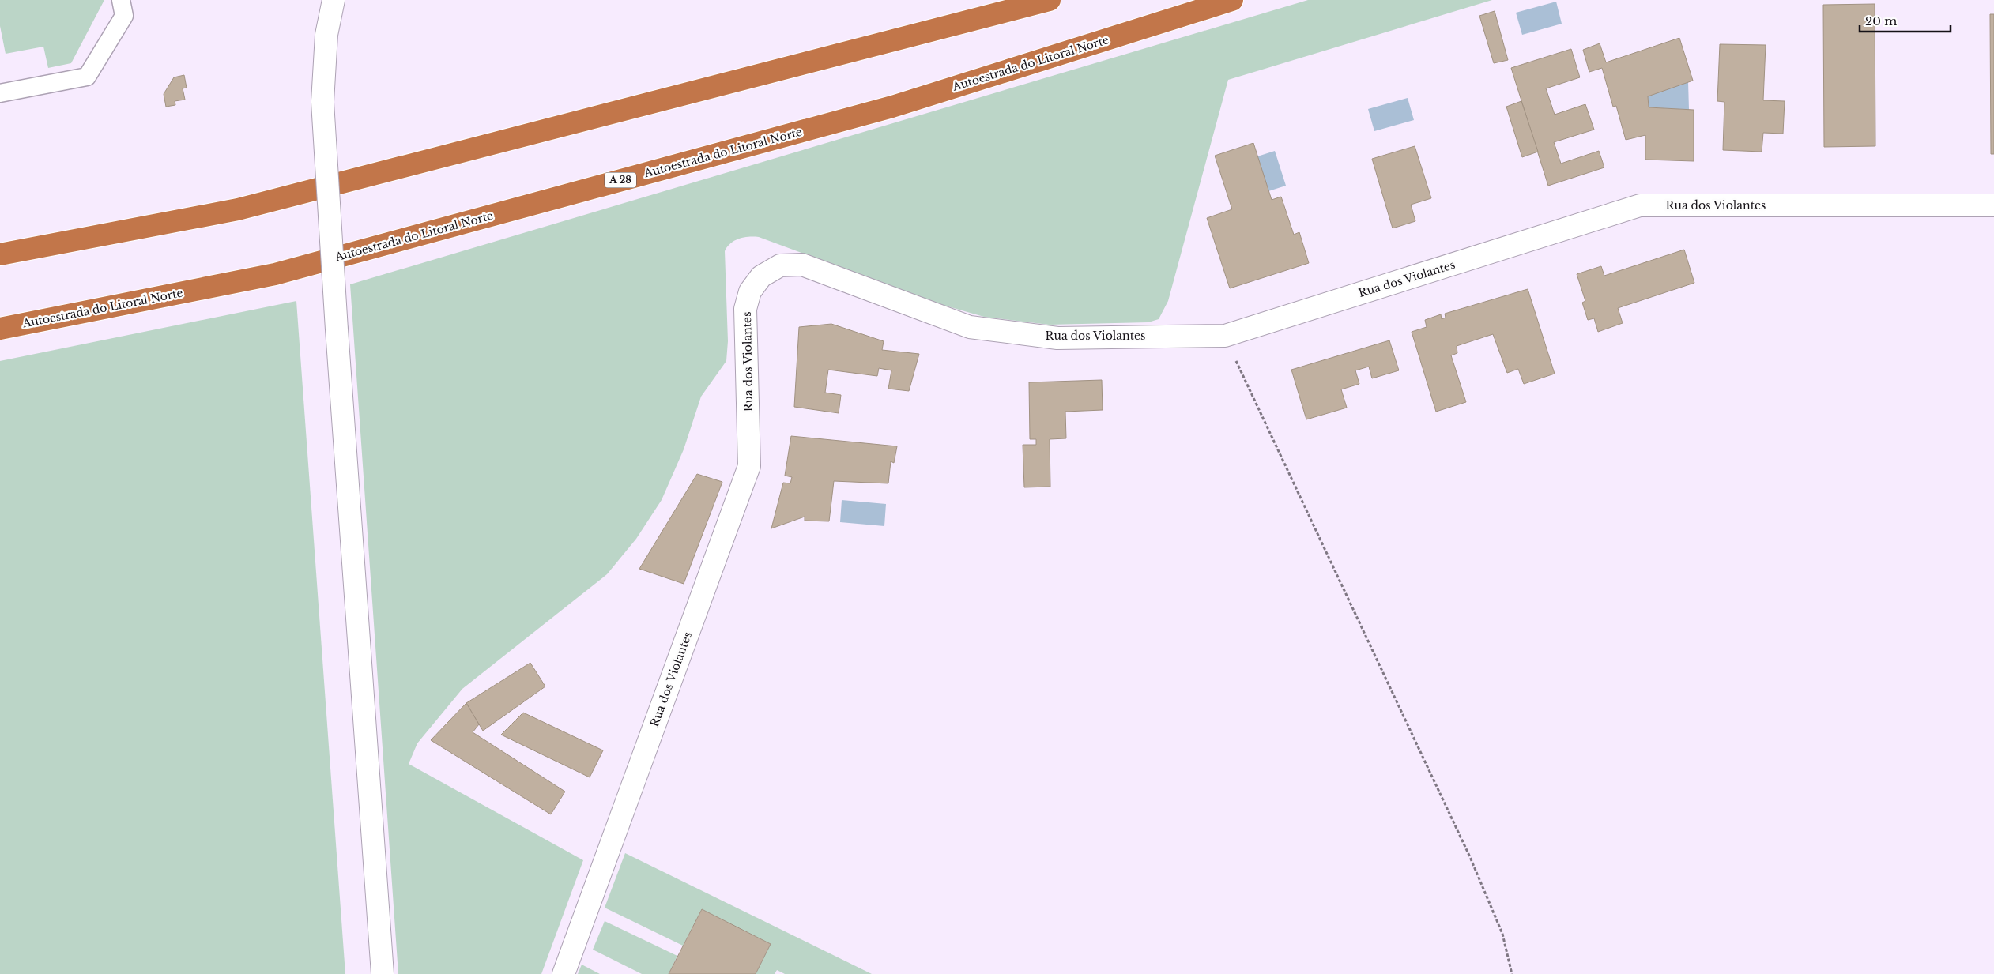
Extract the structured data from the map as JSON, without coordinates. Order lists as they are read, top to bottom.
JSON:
{
  "streets": {
    "highway": ["Autoestrada do Litoral Norte", "A 28"],
    "street": ["Rua dos Violantes"]
  },
  "scale_bar": "20 m"
}
